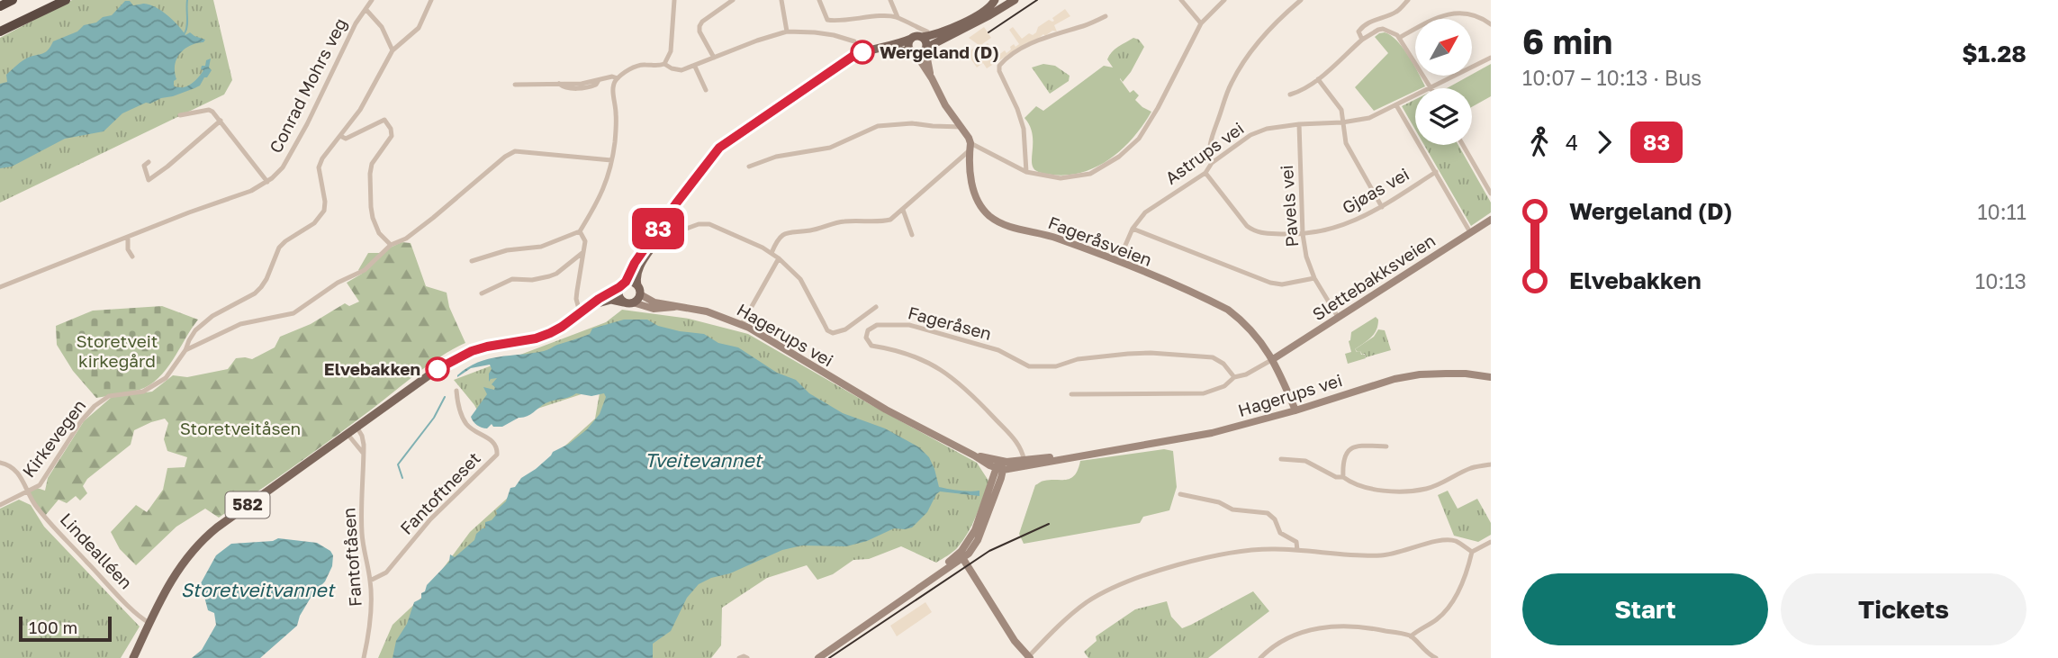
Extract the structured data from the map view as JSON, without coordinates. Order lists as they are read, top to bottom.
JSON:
{
  "streets": {
    "main road": [
      "Fageråsveien",
      "Slettebakksveien",
      "Hagerups vei",
      "582"
    ],
    "street": [
      "Conrad Mohrs veg",
      "Astrups vei",
      "Gjøas vei",
      "Pavels vei",
      "Fageråsen",
      "Kirkevegen",
      "Fantoftneset",
      "Lindealléen",
      "Fantoftåsen"
    ]
  },
  "crossings": [
    ["Astrups vei", "Gjøas vei"],
    ["Astrups vei", "Pavels vei"],
    ["Astrups vei", "Fageråsveien"],
    ["Gjøas vei", "Pavels vei"],
    ["Pavels vei", "Slettebakksveien"],
    ["Fageråsveien", "Slettebakksveien"],
    ["Fageråsveien", "Hagerups vei"],
    ["Fageråsveien", "582"],
    ["Fageråsen", "Hagerups vei"],
    ["Hagerups vei", "582"],
    ["Kirkevegen", "Lindealléen"],
    ["Fantoftneset", "Fantoftåsen"],
    ["582", "Lindealléen"],
    ["582", "Fantoftåsen"]
  ],
  "water": ["Tveitevannet", "Storetveitvannet"],
  "parks": ["Storetveit kirkegård", "Storetveitåsen"],
  "places": ["Wergeland (D)", "Elvebakken"],
  "lines": ["bus line 83"],
  "scale_bar": "100 m",
  "north": "top right",
  "page": {
    "on_map": "83",
    "heading": ["6 min", "10:07 – 10:13 · Bus", "$1.28"],
    "legs": ["4", "83"],
    "list": [
      {
        "name": "Wergeland (D)",
        "value": "10:11"
      },
      {
        "name": "Elvebakken",
        "value": "10:13"
      }
    ],
    "buttons": ["Start", "Tickets"],
    "scale": "100 m"
  }
}
